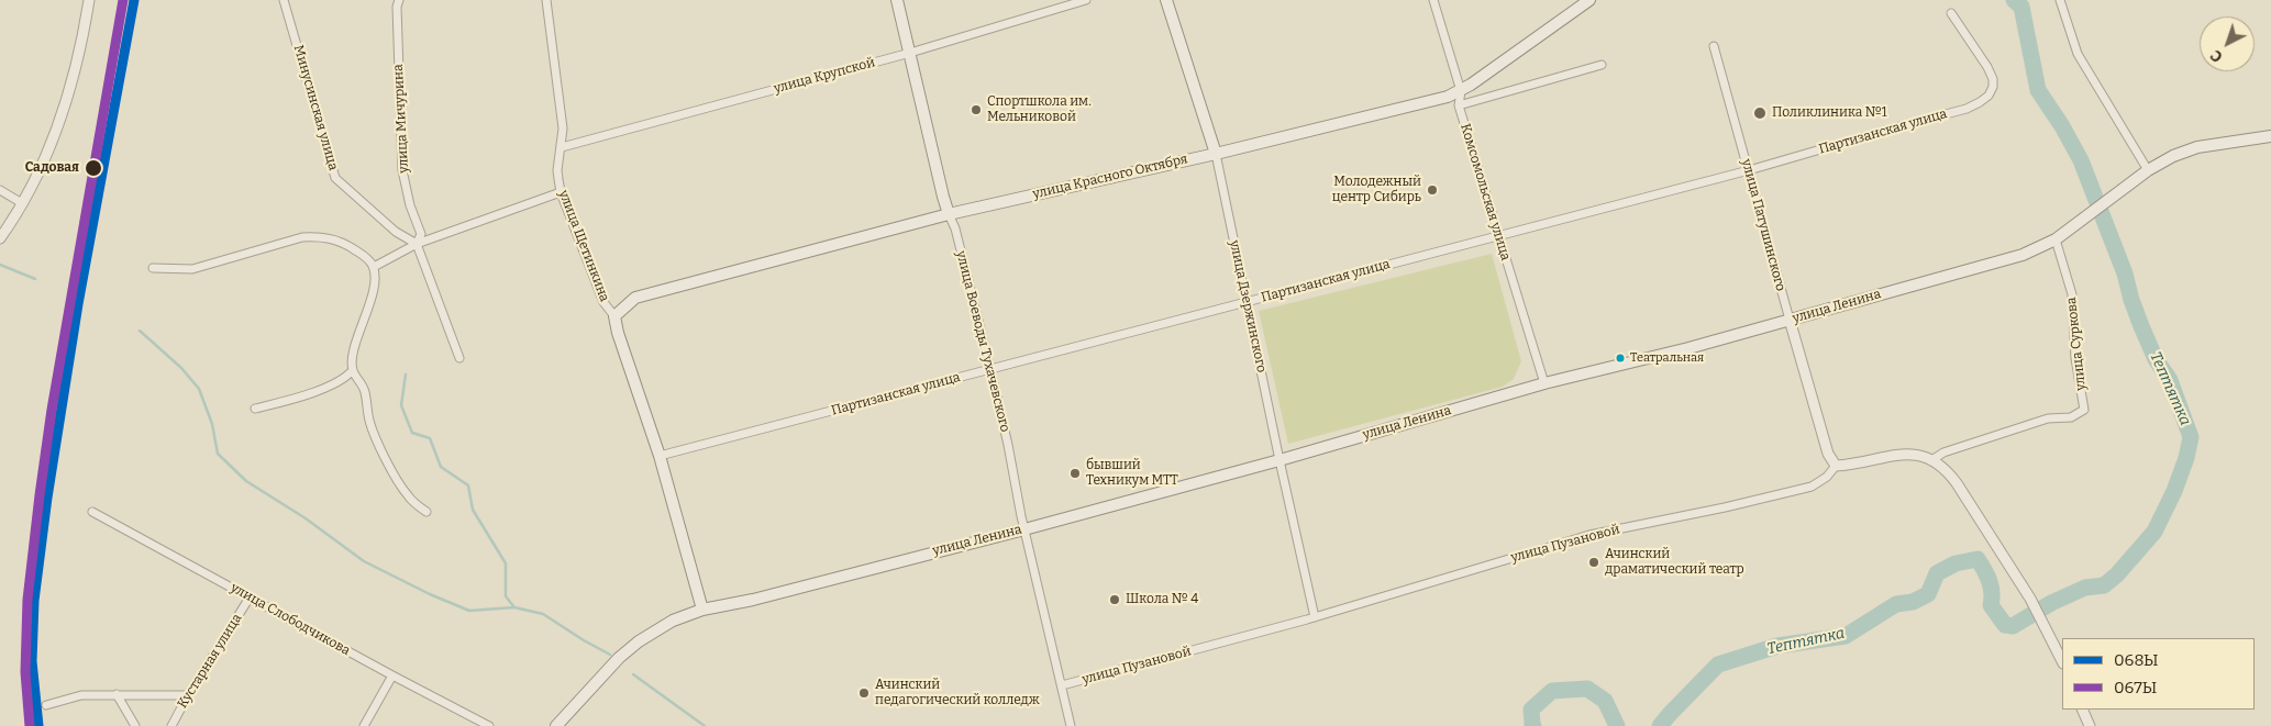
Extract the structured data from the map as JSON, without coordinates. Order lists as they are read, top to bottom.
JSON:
{
  "streets": {
    "main road": [
      "улица Красного Октября",
      "улица Щетинкина",
      "улица Дзержинского",
      "улица Ленина",
      "улица Воеводы Тухачевского"
    ],
    "street": [
      "улица Крупской",
      "Минусинская улица",
      "улица Мичурина",
      "Партизанская улица",
      "Комсомольская улица",
      "улица Патушинского",
      "улица Суркова",
      "улица Пузановой",
      "улица Слободчикова",
      "Кустарная улица"
    ]
  },
  "crossings": [
    ["улица Крупской", "улица Щетинкина"],
    ["улица Крупской", "улица Воеводы Тухачевского"],
    ["Минусинская улица", "улица Мичурина"],
    ["Партизанская улица", "Комсомольская улица"],
    ["Партизанская улица", "улица Патушинского"],
    ["Партизанская улица", "улица Щетинкина"],
    ["Партизанская улица", "улица Дзержинского"],
    ["Партизанская улица", "улица Воеводы Тухачевского"],
    ["улица Красного Октября", "Комсомольская улица"],
    ["улица Красного Октября", "улица Щетинкина"],
    ["улица Красного Октября", "улица Дзержинского"],
    ["улица Красного Октября", "улица Воеводы Тухачевского"],
    ["Комсомольская улица", "улица Ленина"],
    ["улица Патушинского", "улица Ленина"],
    ["улица Патушинского", "улица Пузановой"],
    ["улица Щетинкина", "улица Ленина"],
    ["улица Дзержинского", "улица Ленина"],
    ["улица Дзержинского", "улица Пузановой"],
    ["улица Ленина", "улица Воеводы Тухачевского"],
    ["улица Ленина", "улица Суркова"],
    ["улица Воеводы Тухачевского", "улица Пузановой"],
    ["улица Слободчикова", "Кустарная улица"]
  ],
  "water": ["Тептятка"],
  "places": [
    "Спортшкола им. Мельниковой",
    "Поликлиника №1",
    "Садовая",
    "Молодежный центр Сибирь",
    "Театральная",
    "бывший Техникум МТТ",
    "Ачинский драматический театр",
    "Школа № 4",
    "Ачинский педагогический колледж"
  ],
  "lines": ["transit line 068Ы", "transit line 067Ы"],
  "legend": ["068Ы", "067Ы"],
  "north": "bottom left"
}
